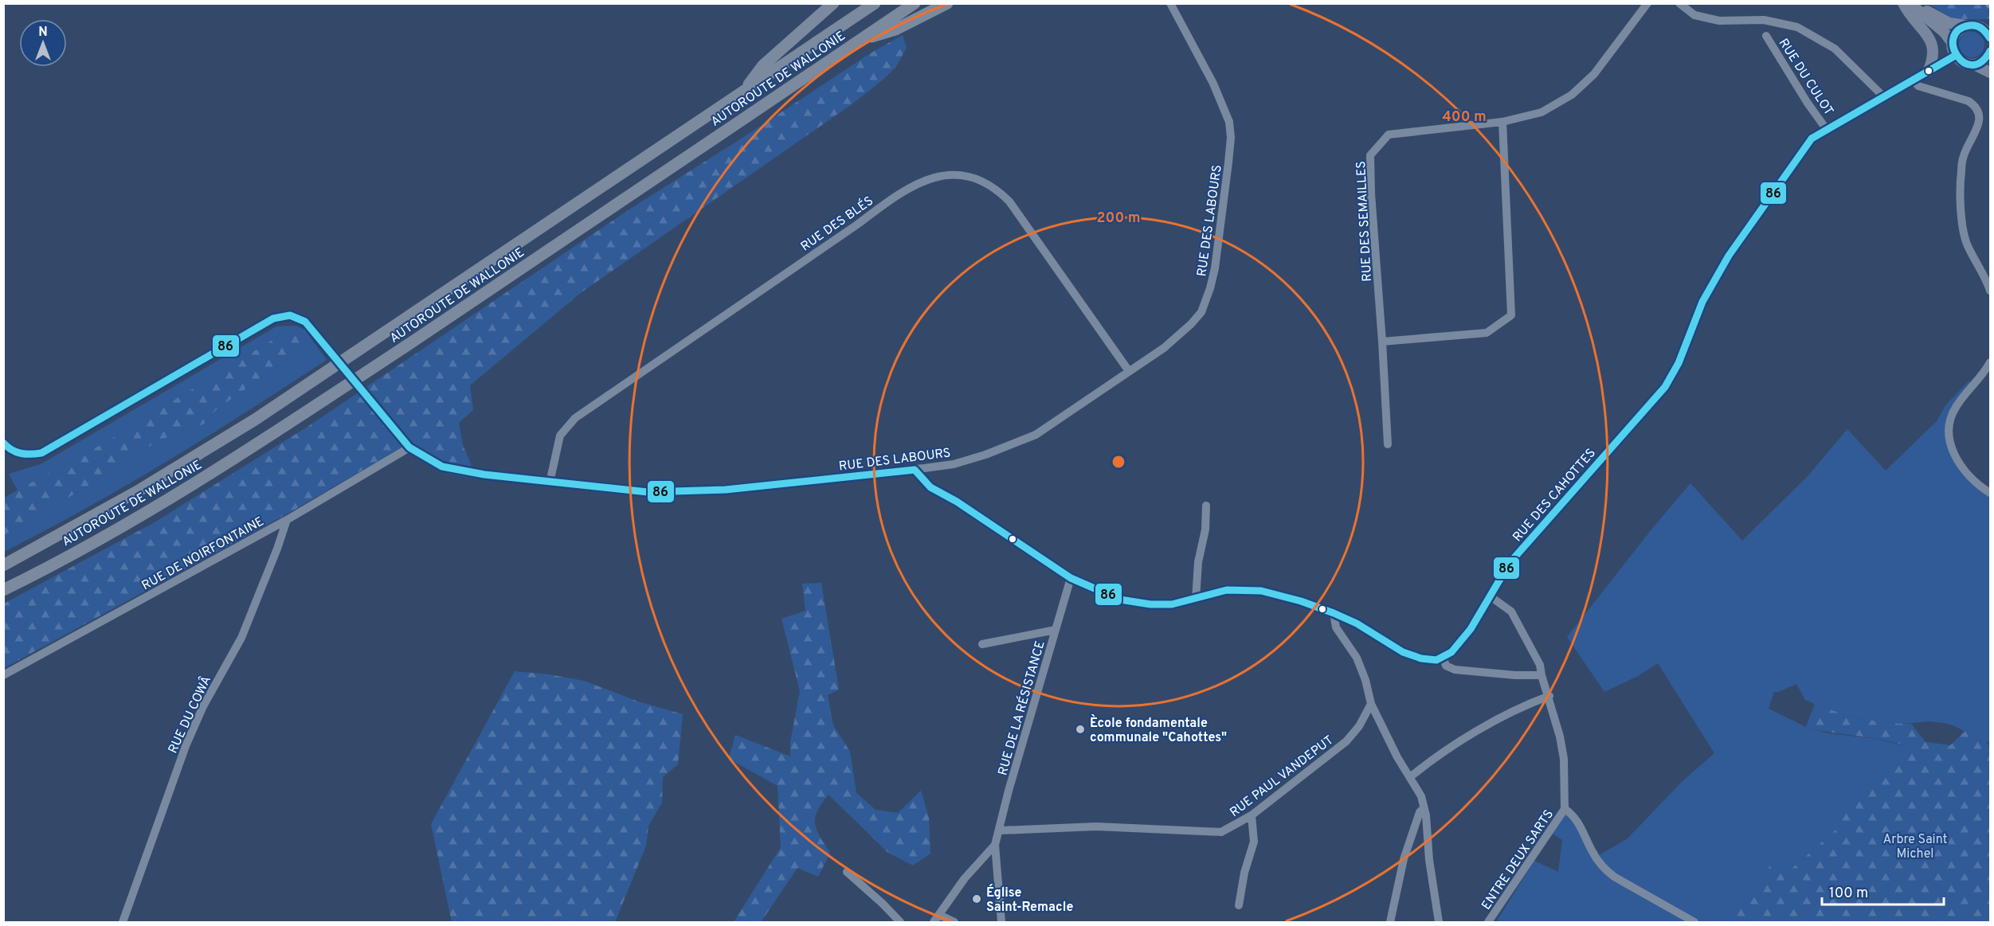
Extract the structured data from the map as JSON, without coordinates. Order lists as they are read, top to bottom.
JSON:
{
  "streets": {
    "highway": ["AUTOROUTE DE WALLONIE"],
    "street": [
      "RUE DU CULOT",
      "RUE DES LABOURS",
      "RUE DES SEMAILLES",
      "RUE DES BLÉS",
      "RUE DES CAHOTTES",
      "RUE DE NOIRFONTAINE",
      "RUE DE LA RÉSISTANCE",
      "RUE DU COWÂ",
      "RUE PAUL VANDEPUT",
      "ENTRE DEUX SARTS"
    ]
  },
  "crossings": [
    ["RUE DU CULOT", "RUE DES CAHOTTES"],
    ["RUE DES LABOURS", "RUE DES BLÉS"],
    ["RUE DES LABOURS", "RUE DE NOIRFONTAINE"],
    ["RUE DE NOIRFONTAINE", "RUE DU COWÂ"],
    ["RUE DE LA RÉSISTANCE", "RUE PAUL VANDEPUT"]
  ],
  "parks": ["Arbre Saint Michel"],
  "places": ["Ècole fondamentale communale \"Cahottes\"", "Église Saint-Remacle"],
  "lines": ["transit line 86"],
  "scale_bar": "100 m",
  "north": "top",
  "rings": ["400 m", "200 m"]
}
